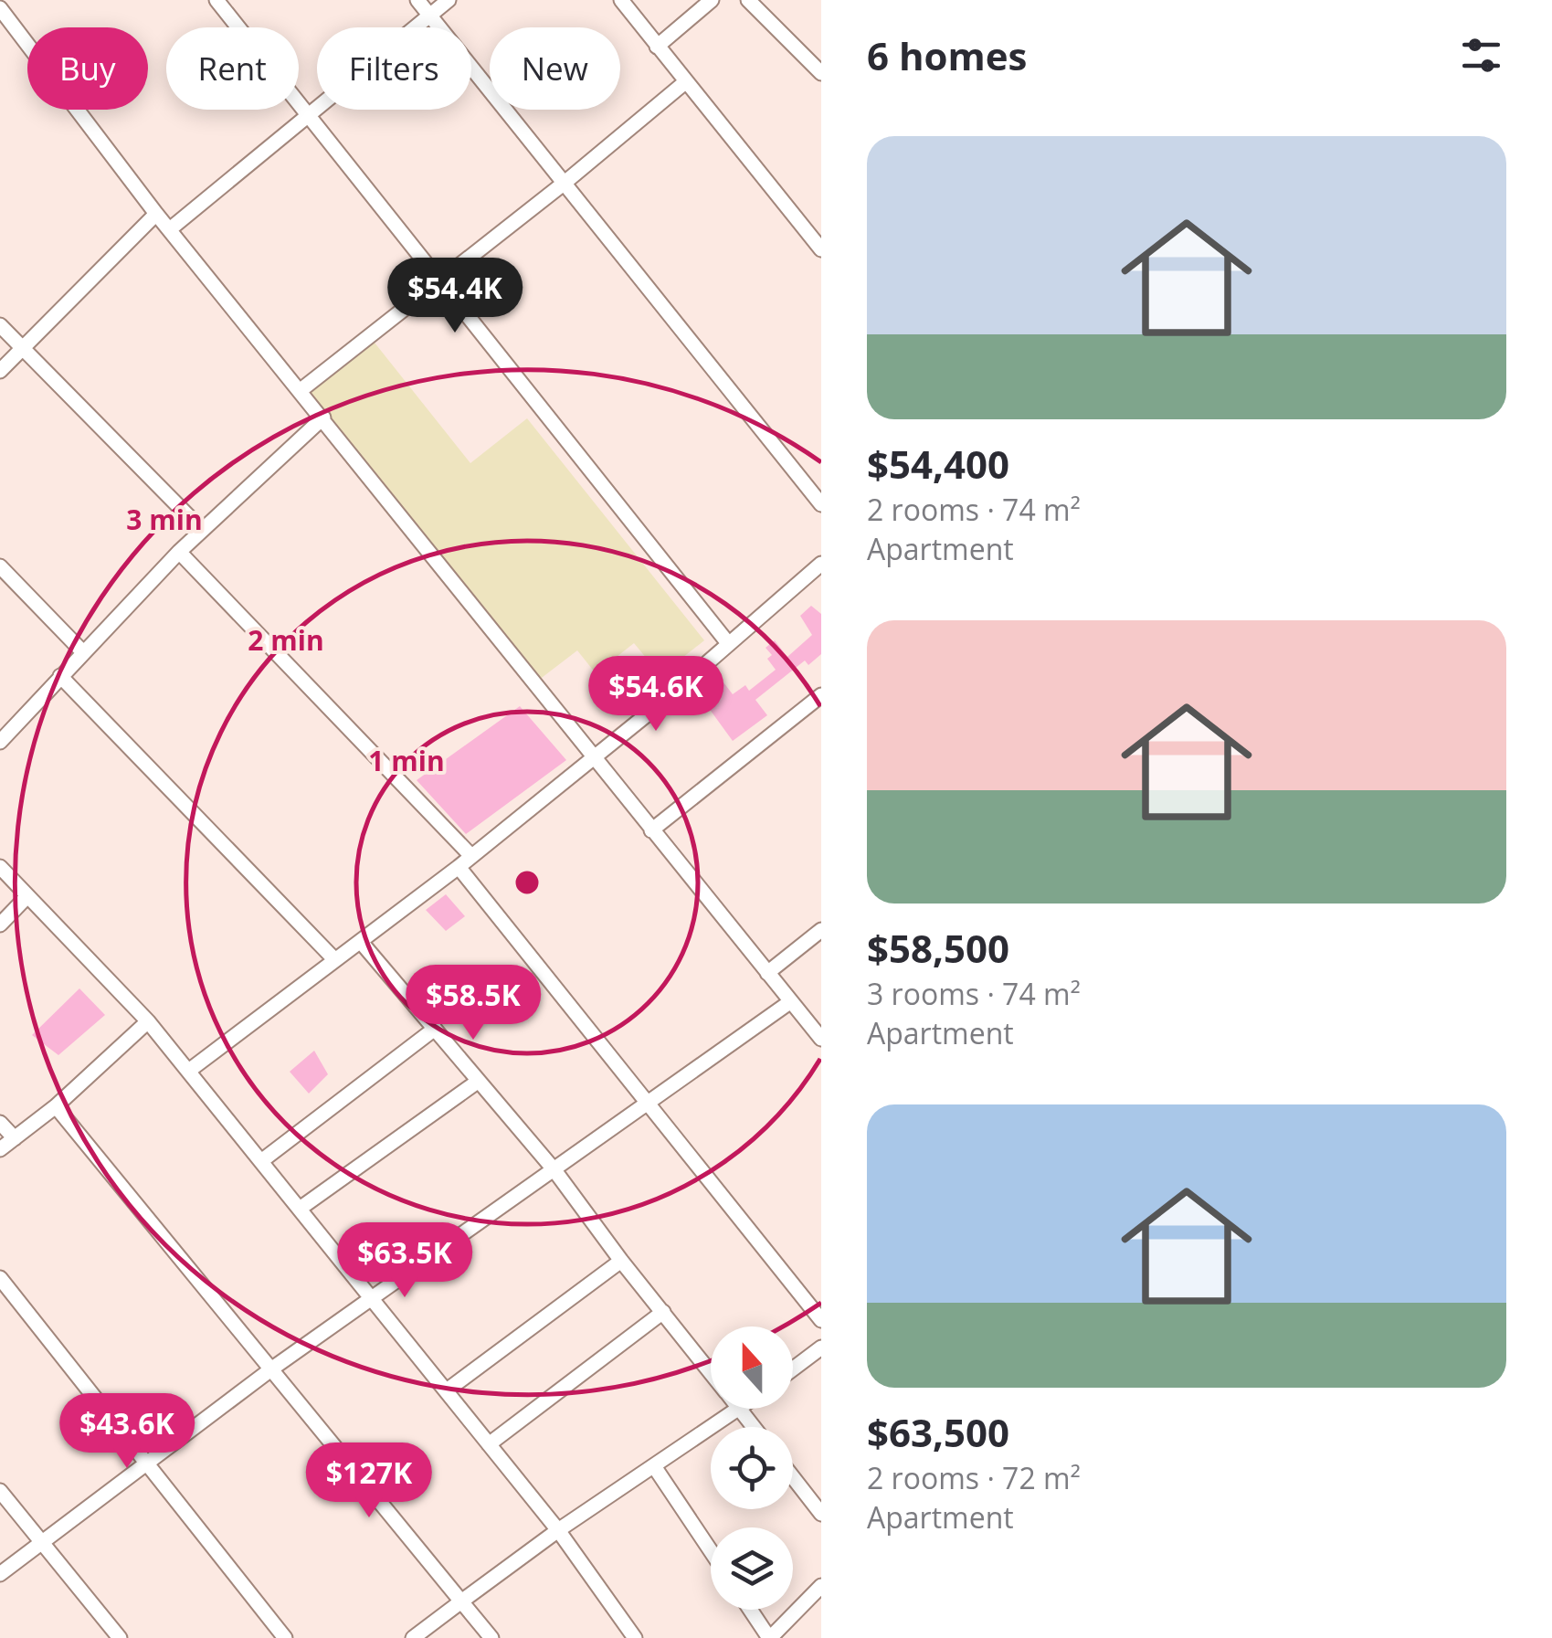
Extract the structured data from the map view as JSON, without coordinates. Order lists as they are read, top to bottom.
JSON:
{
  "north": "top",
  "page": {
    "heading": "6 homes",
    "chip": [
      "Buy",
      "Rent",
      "Filters",
      "New"
    ],
    "list": [
      {
        "name": "$54,400",
        "note": "2 rooms · 74 m² · Apartment"
      },
      {
        "name": "$58,500",
        "note": "3 rooms · 74 m² · Apartment"
      },
      {
        "name": "$63,500",
        "note": "2 rooms · 72 m² · Apartment"
      }
    ],
    "price": [
      "$54.4K",
      "$54.6K",
      "$58.5K",
      "$63.5K",
      "$43.6K",
      "$127K"
    ]
  },
  "rings": ["3 min", "2 min", "1 min"]
}
